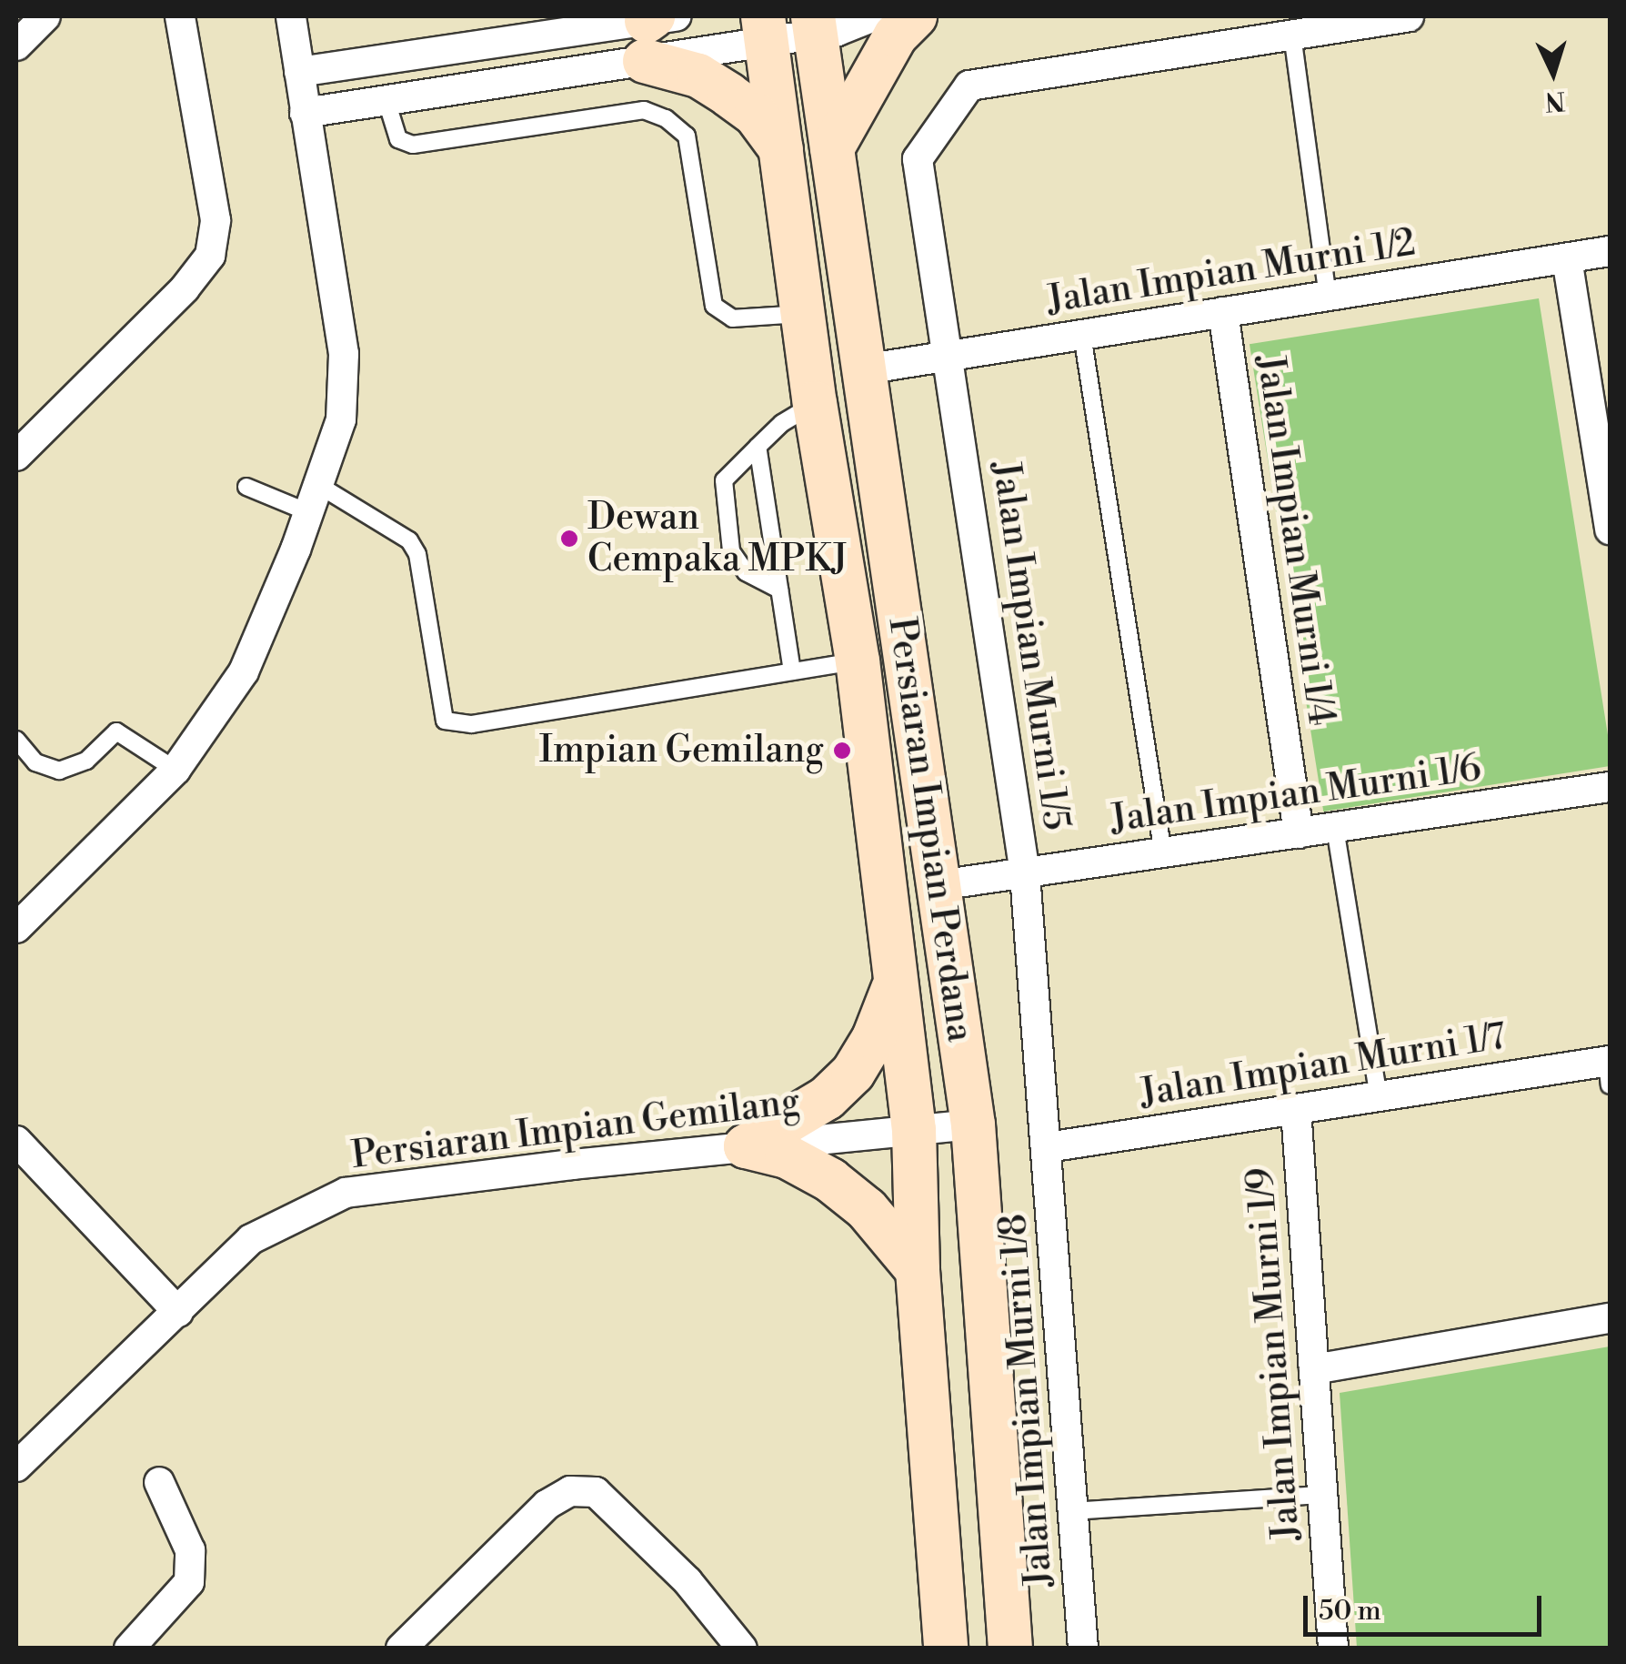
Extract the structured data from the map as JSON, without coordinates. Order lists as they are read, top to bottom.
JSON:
{
  "streets": {
    "street": [
      "Jalan Impian Murni 1/2",
      "Jalan Impian Murni 1/4",
      "Jalan Impian Murni 1/5",
      "Jalan Impian Murni 1/6",
      "Persiaran Impian Perdana",
      "Jalan Impian Murni 1/7",
      "Persiaran Impian Gemilang",
      "Jalan Impian Murni 1/9",
      "Jalan Impian Murni 1/8"
    ]
  },
  "crossings": [
    ["Jalan Impian Murni 1/2", "Jalan Impian Murni 1/4"],
    ["Jalan Impian Murni 1/2", "Jalan Impian Murni 1/5"],
    ["Jalan Impian Murni 1/2", "Persiaran Impian Perdana"],
    ["Jalan Impian Murni 1/4", "Jalan Impian Murni 1/6"],
    ["Jalan Impian Murni 1/5", "Jalan Impian Murni 1/6"],
    ["Jalan Impian Murni 1/5", "Jalan Impian Murni 1/7"],
    ["Jalan Impian Murni 1/5", "Jalan Impian Murni 1/8"],
    ["Jalan Impian Murni 1/6", "Persiaran Impian Perdana"],
    ["Persiaran Impian Perdana", "Persiaran Impian Gemilang"],
    ["Jalan Impian Murni 1/7", "Jalan Impian Murni 1/9"],
    ["Jalan Impian Murni 1/7", "Jalan Impian Murni 1/8"]
  ],
  "places": ["Dewan Cempaka MPKJ", "Impian Gemilang"],
  "scale_bar": "50 m",
  "north": "bottom"
}
